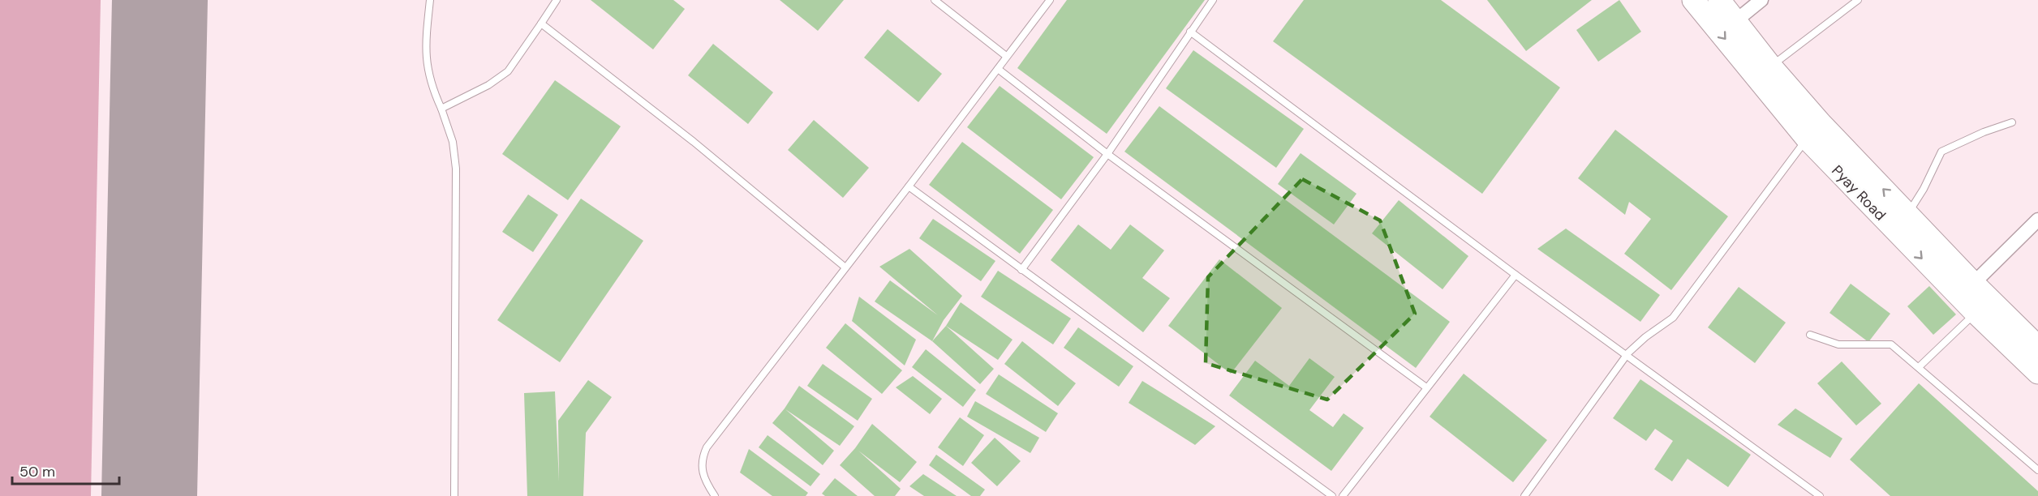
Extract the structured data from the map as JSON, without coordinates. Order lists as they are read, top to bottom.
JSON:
{
  "streets": {
    "highway": ["Pyay Road"]
  },
  "scale_bar": "50 m"
}
